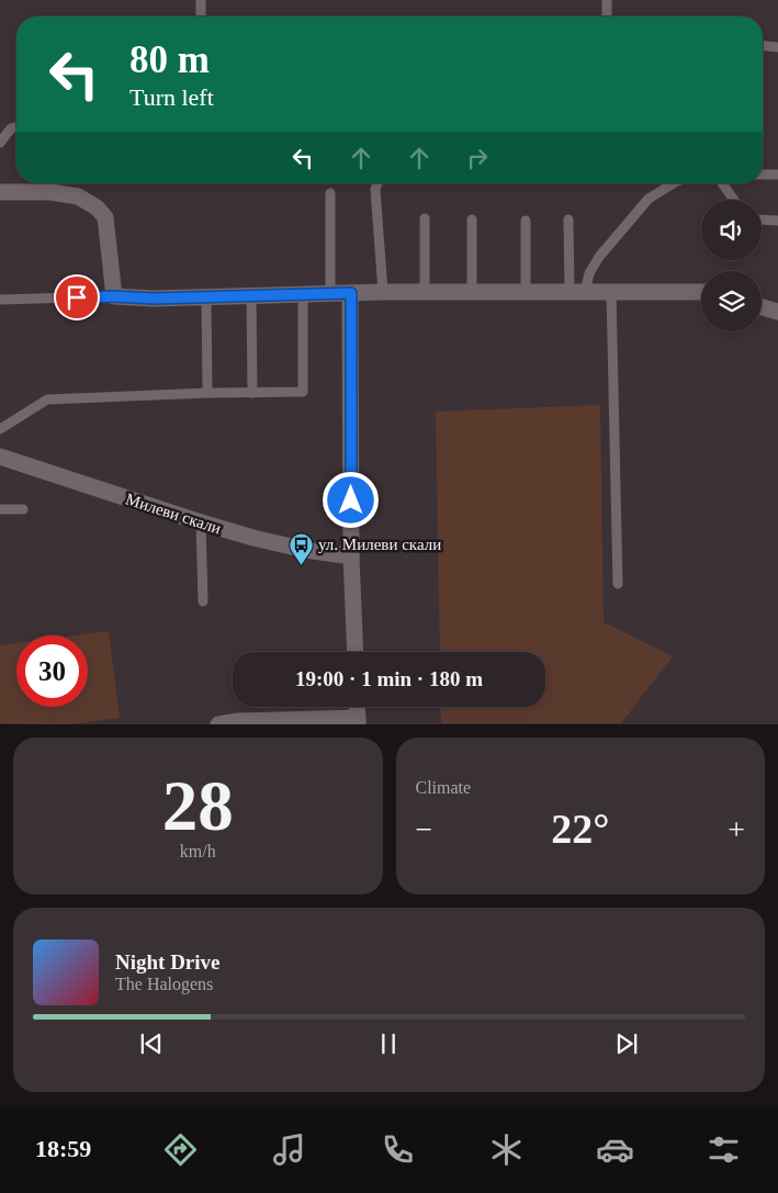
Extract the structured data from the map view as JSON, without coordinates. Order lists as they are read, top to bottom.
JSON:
{
  "streets": {
    "street": ["Милеви скали"]
  },
  "places": {
    "bus stop": ["ул. Милеви скали"]
  },
  "page": {
    "turn": ["80 m", "Turn left"],
    "limit": "30",
    "trip": "19:00 · 1 min · 180 m",
    "tile": [
      ["28", "km/h"],
      "Climate"
    ],
    "heat": ["−", "22°", "+"],
    "song": ["Night Drive", "The Halogens"],
    "tabs": "18:59"
  }
}
